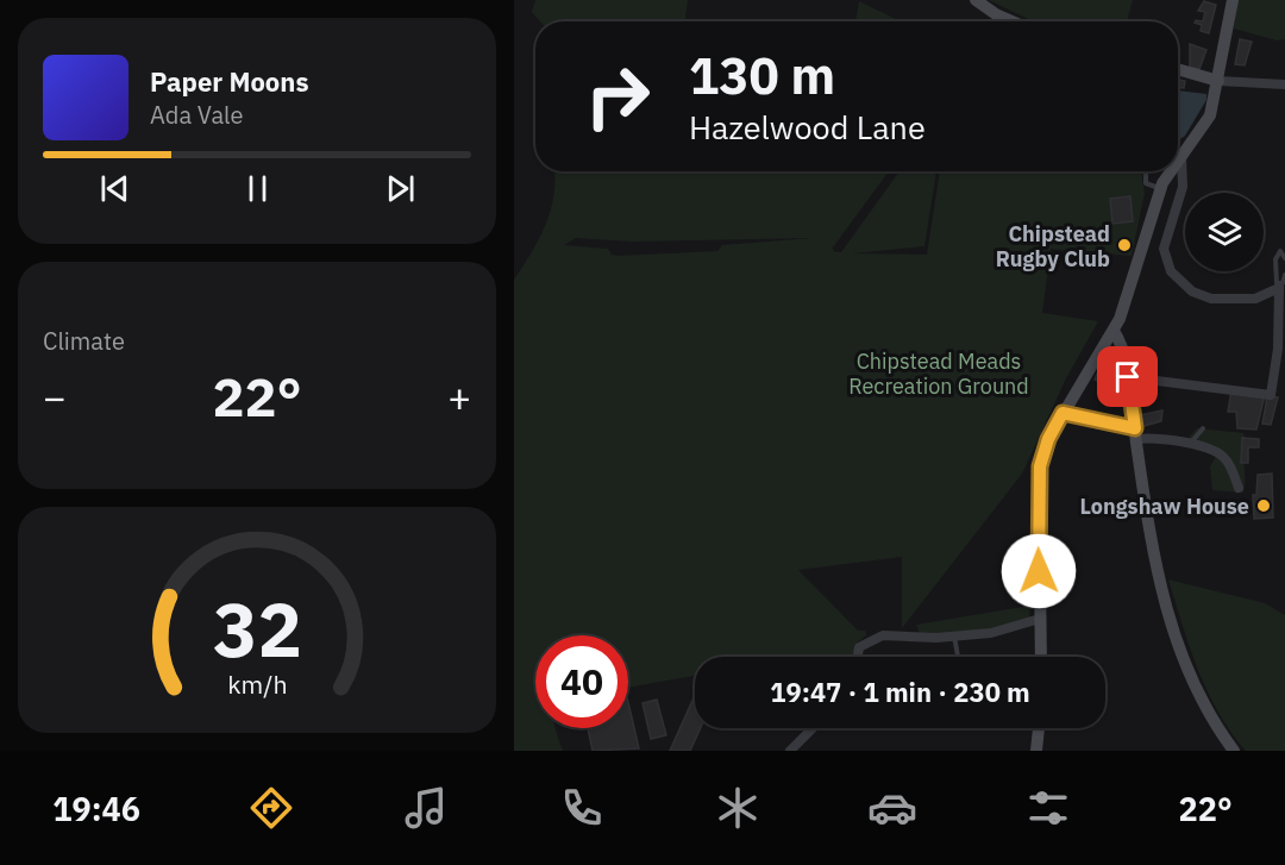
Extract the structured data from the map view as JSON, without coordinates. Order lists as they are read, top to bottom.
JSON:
{
  "parks": ["Chipstead Meads Recreation Ground"],
  "places": ["Chipstead Rugby Club", "Longshaw House"],
  "page": {
    "turn": ["130 m", "Hazelwood Lane"],
    "song": ["Paper Moons", "Ada Vale"],
    "tile": "Climate",
    "heat": ["−", "22°", "+"],
    "limit": "40",
    "trip": "19:47 · 1 min · 230 m",
    "tabs": ["19:46", "22°"],
    "gauge": ["32", "km/h"]
  }
}
